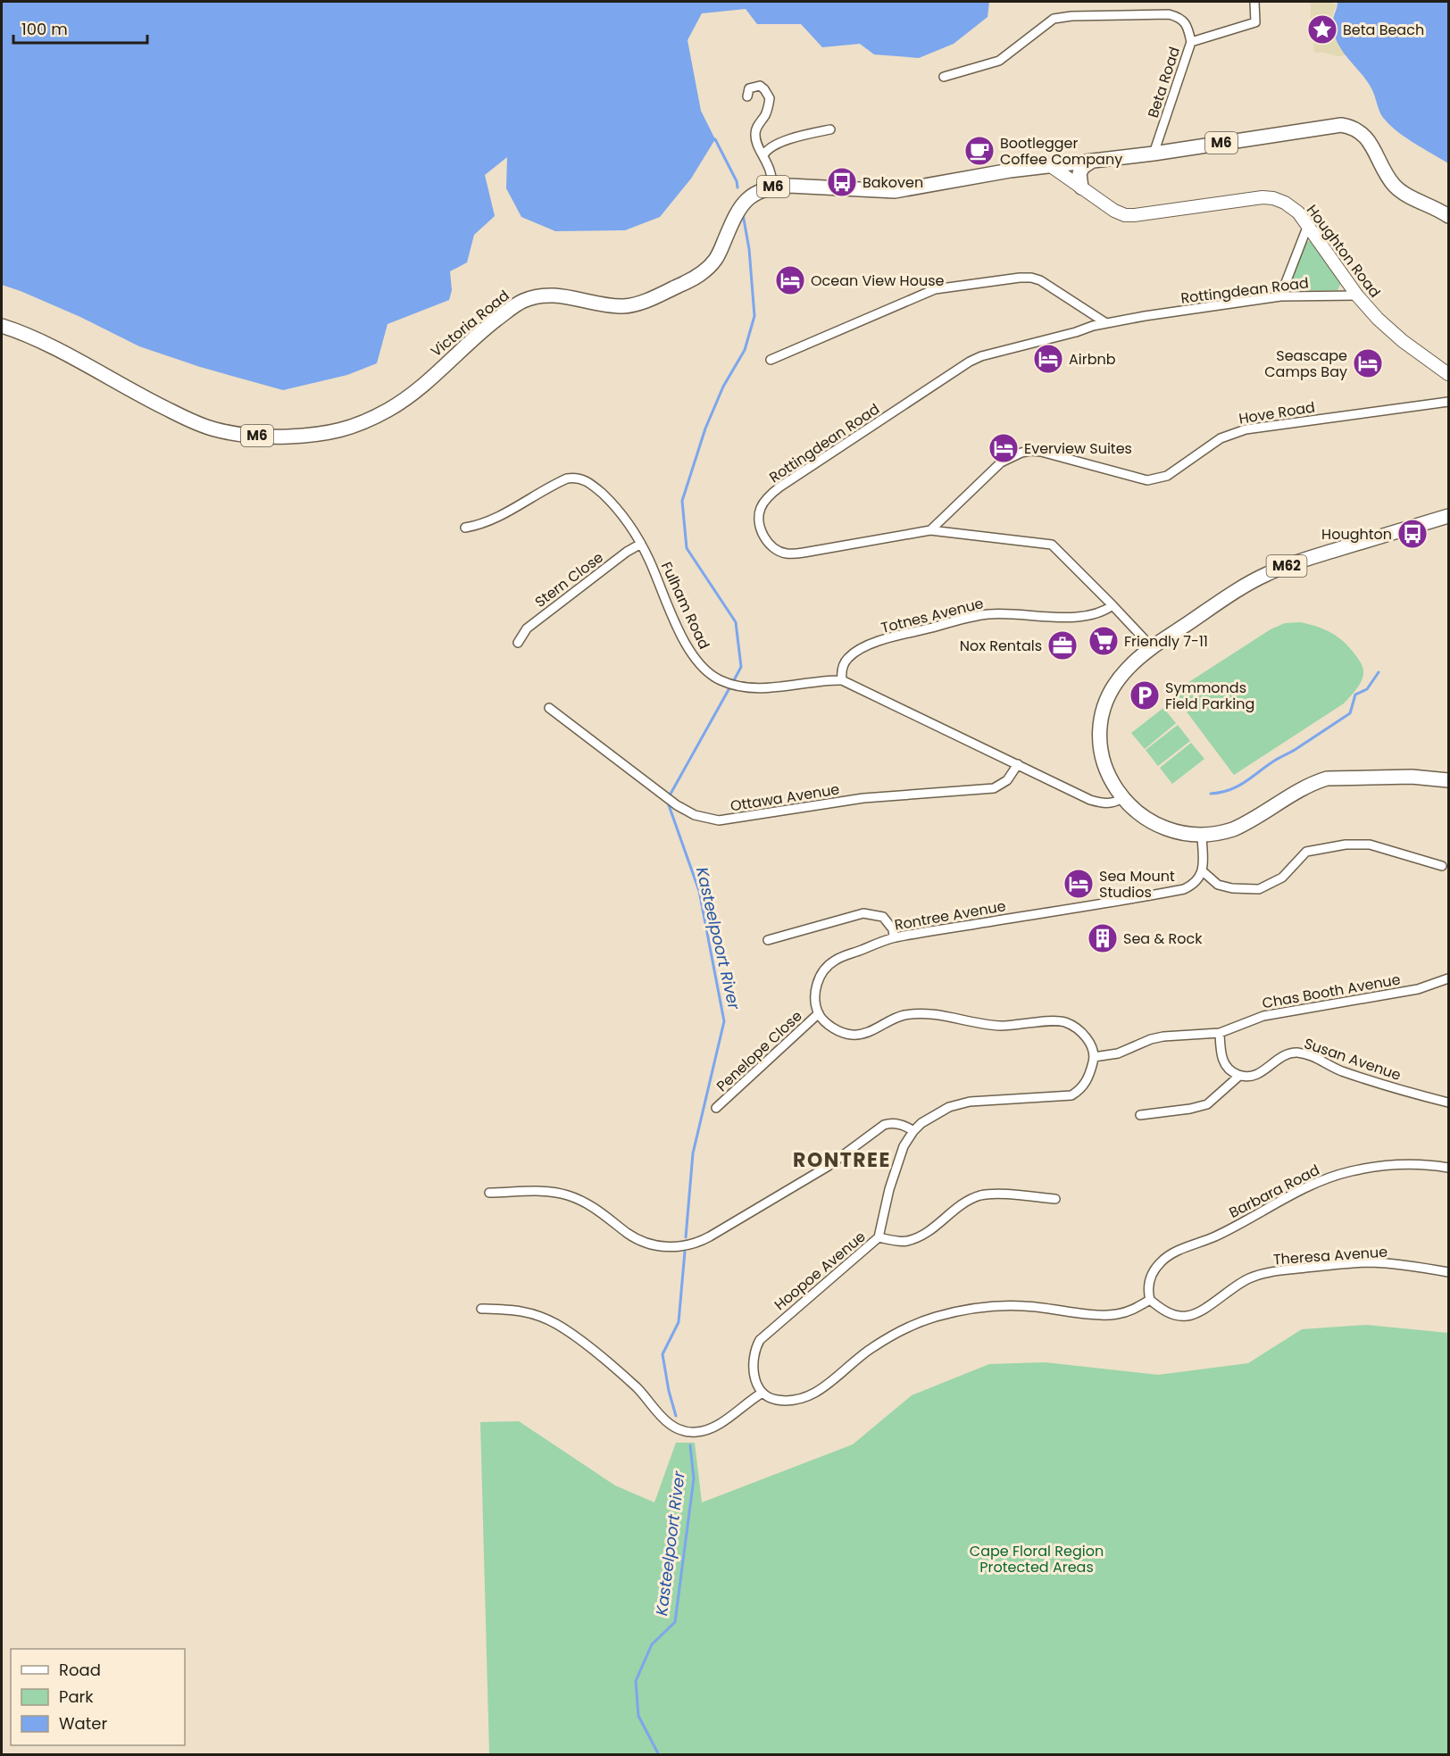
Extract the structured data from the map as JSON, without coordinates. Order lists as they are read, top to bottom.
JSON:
{
  "streets": {
    "main road": ["M6", "Victoria Road", "M62"],
    "street": [
      "Beta Road",
      "Houghton Road",
      "Rottingdean Road",
      "Hove Road",
      "Stern Close",
      "Fulham Road",
      "Totnes Avenue",
      "Ottawa Avenue",
      "Rontree Avenue",
      "Chas Booth Avenue",
      "Penelope Close",
      "Susan Avenue",
      "Barbara Road",
      "Theresa Avenue",
      "Hoopoe Avenue"
    ]
  },
  "crossings": [
    ["Beta Road", "Victoria Road"],
    ["Houghton Road", "Rottingdean Road"],
    ["Houghton Road", "Victoria Road"],
    ["Rottingdean Road", "Hove Road"],
    ["Rottingdean Road", "M62"],
    ["Rottingdean Road", "Totnes Avenue"],
    ["M62", "Fulham Road"],
    ["Stern Close", "Fulham Road"],
    ["Fulham Road", "Totnes Avenue"],
    ["Fulham Road", "Ottawa Avenue"],
    ["Rontree Avenue", "Penelope Close"],
    ["Barbara Road", "Theresa Avenue"]
  ],
  "districts": ["RONTREE"],
  "water": ["Kasteelpoort River"],
  "parks": ["Cape Floral Region Protected Areas"],
  "places": {
    "place": ["Beta Beach"],
    "cafe": ["Bootlegger Coffee Company"],
    "bus stop": ["Bakoven", "Houghton"],
    "hotel": [
      "Ocean View House",
      "Airbnb",
      "Seascape Camps Bay",
      "Everview Suites",
      "Sea Mount Studios"
    ],
    "supermarket": ["Friendly 7-11"],
    "office": ["Nox Rentals"],
    "parking": ["Symmonds Field Parking"],
    "building": ["Sea & Rock"]
  },
  "legend": ["Road", "Park", "Water"],
  "scale_bar": "100 m"
}
